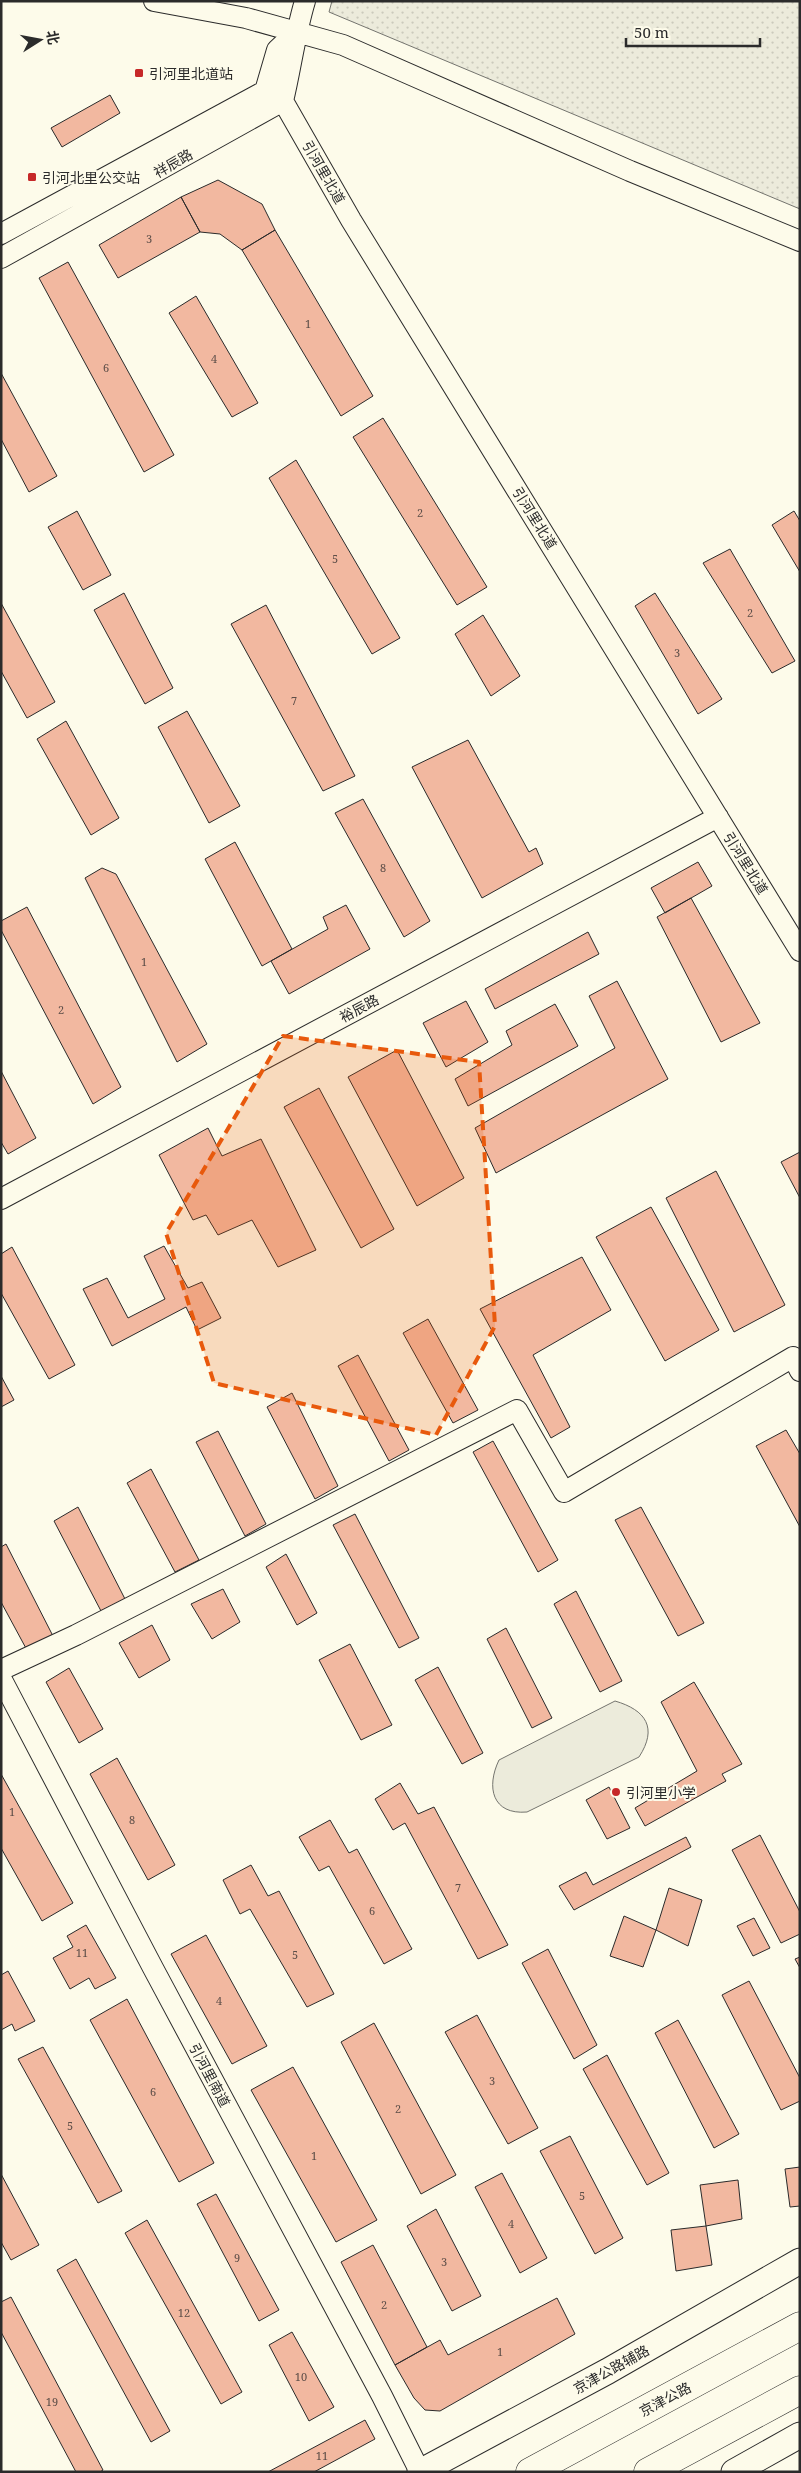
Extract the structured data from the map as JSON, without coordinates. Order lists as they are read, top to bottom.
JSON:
{
  "streets": {
    "highway": ["京津公路"],
    "main road": ["京津公路辅路"],
    "street": [
      "祥辰路",
      "引河里北道",
      "裕辰路",
      "引河里南道"
    ]
  },
  "crossings": [
    ["祥辰路", "引河里北道"],
    ["引河里北道", "裕辰路"],
    ["引河里南道", "京津公路辅路"]
  ],
  "places": {
    "transit": ["引河里北道站", "引河北里公交站"],
    "other": ["引河里小学"]
  },
  "house_numbers": [
    "3",
    "1",
    "4",
    "6",
    "2",
    "5",
    "2",
    "3",
    "7",
    "8",
    "1",
    "2",
    "1",
    "8",
    "7",
    "6",
    "11",
    "5",
    "4",
    "3",
    "6",
    "2",
    "5",
    "1",
    "5",
    "4",
    "9",
    "3",
    "2",
    "12",
    "1",
    "10",
    "19",
    "11"
  ],
  "scale_bar": "50 m",
  "north": "right"
}
